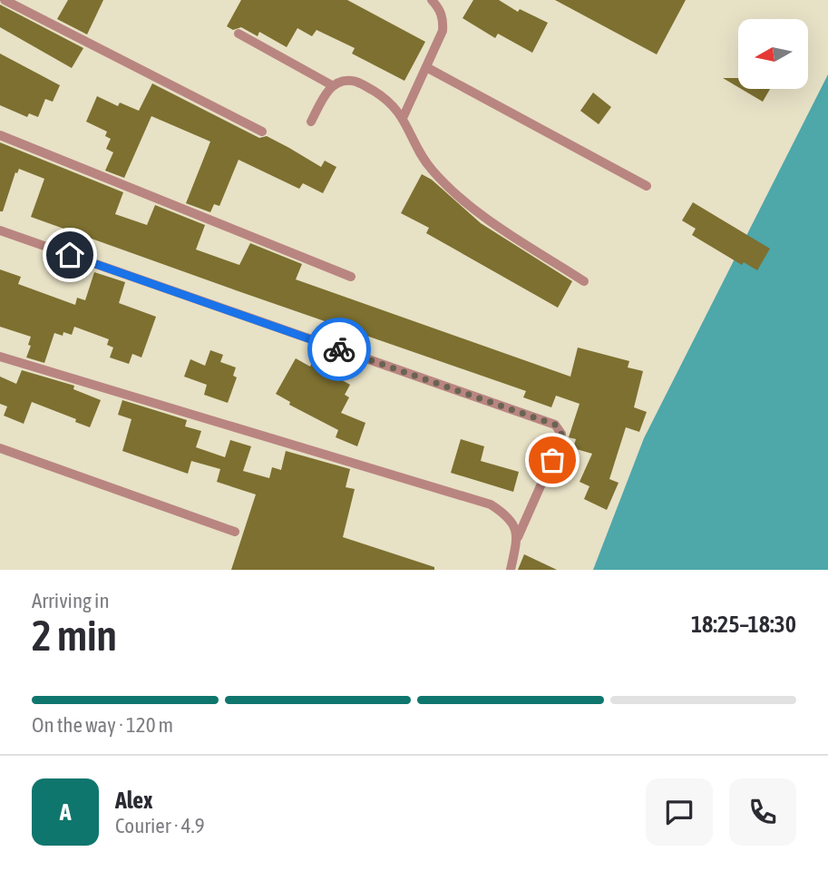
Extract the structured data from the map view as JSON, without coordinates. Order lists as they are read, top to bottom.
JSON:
{
  "north": "left",
  "page": {
    "heading": ["2 min", "Arriving in", "18:25–18:30"],
    "panel": ["Alex", "Courier · 4.9"],
    "bar": "On the way · 120 m",
    "round": "A"
  }
}
